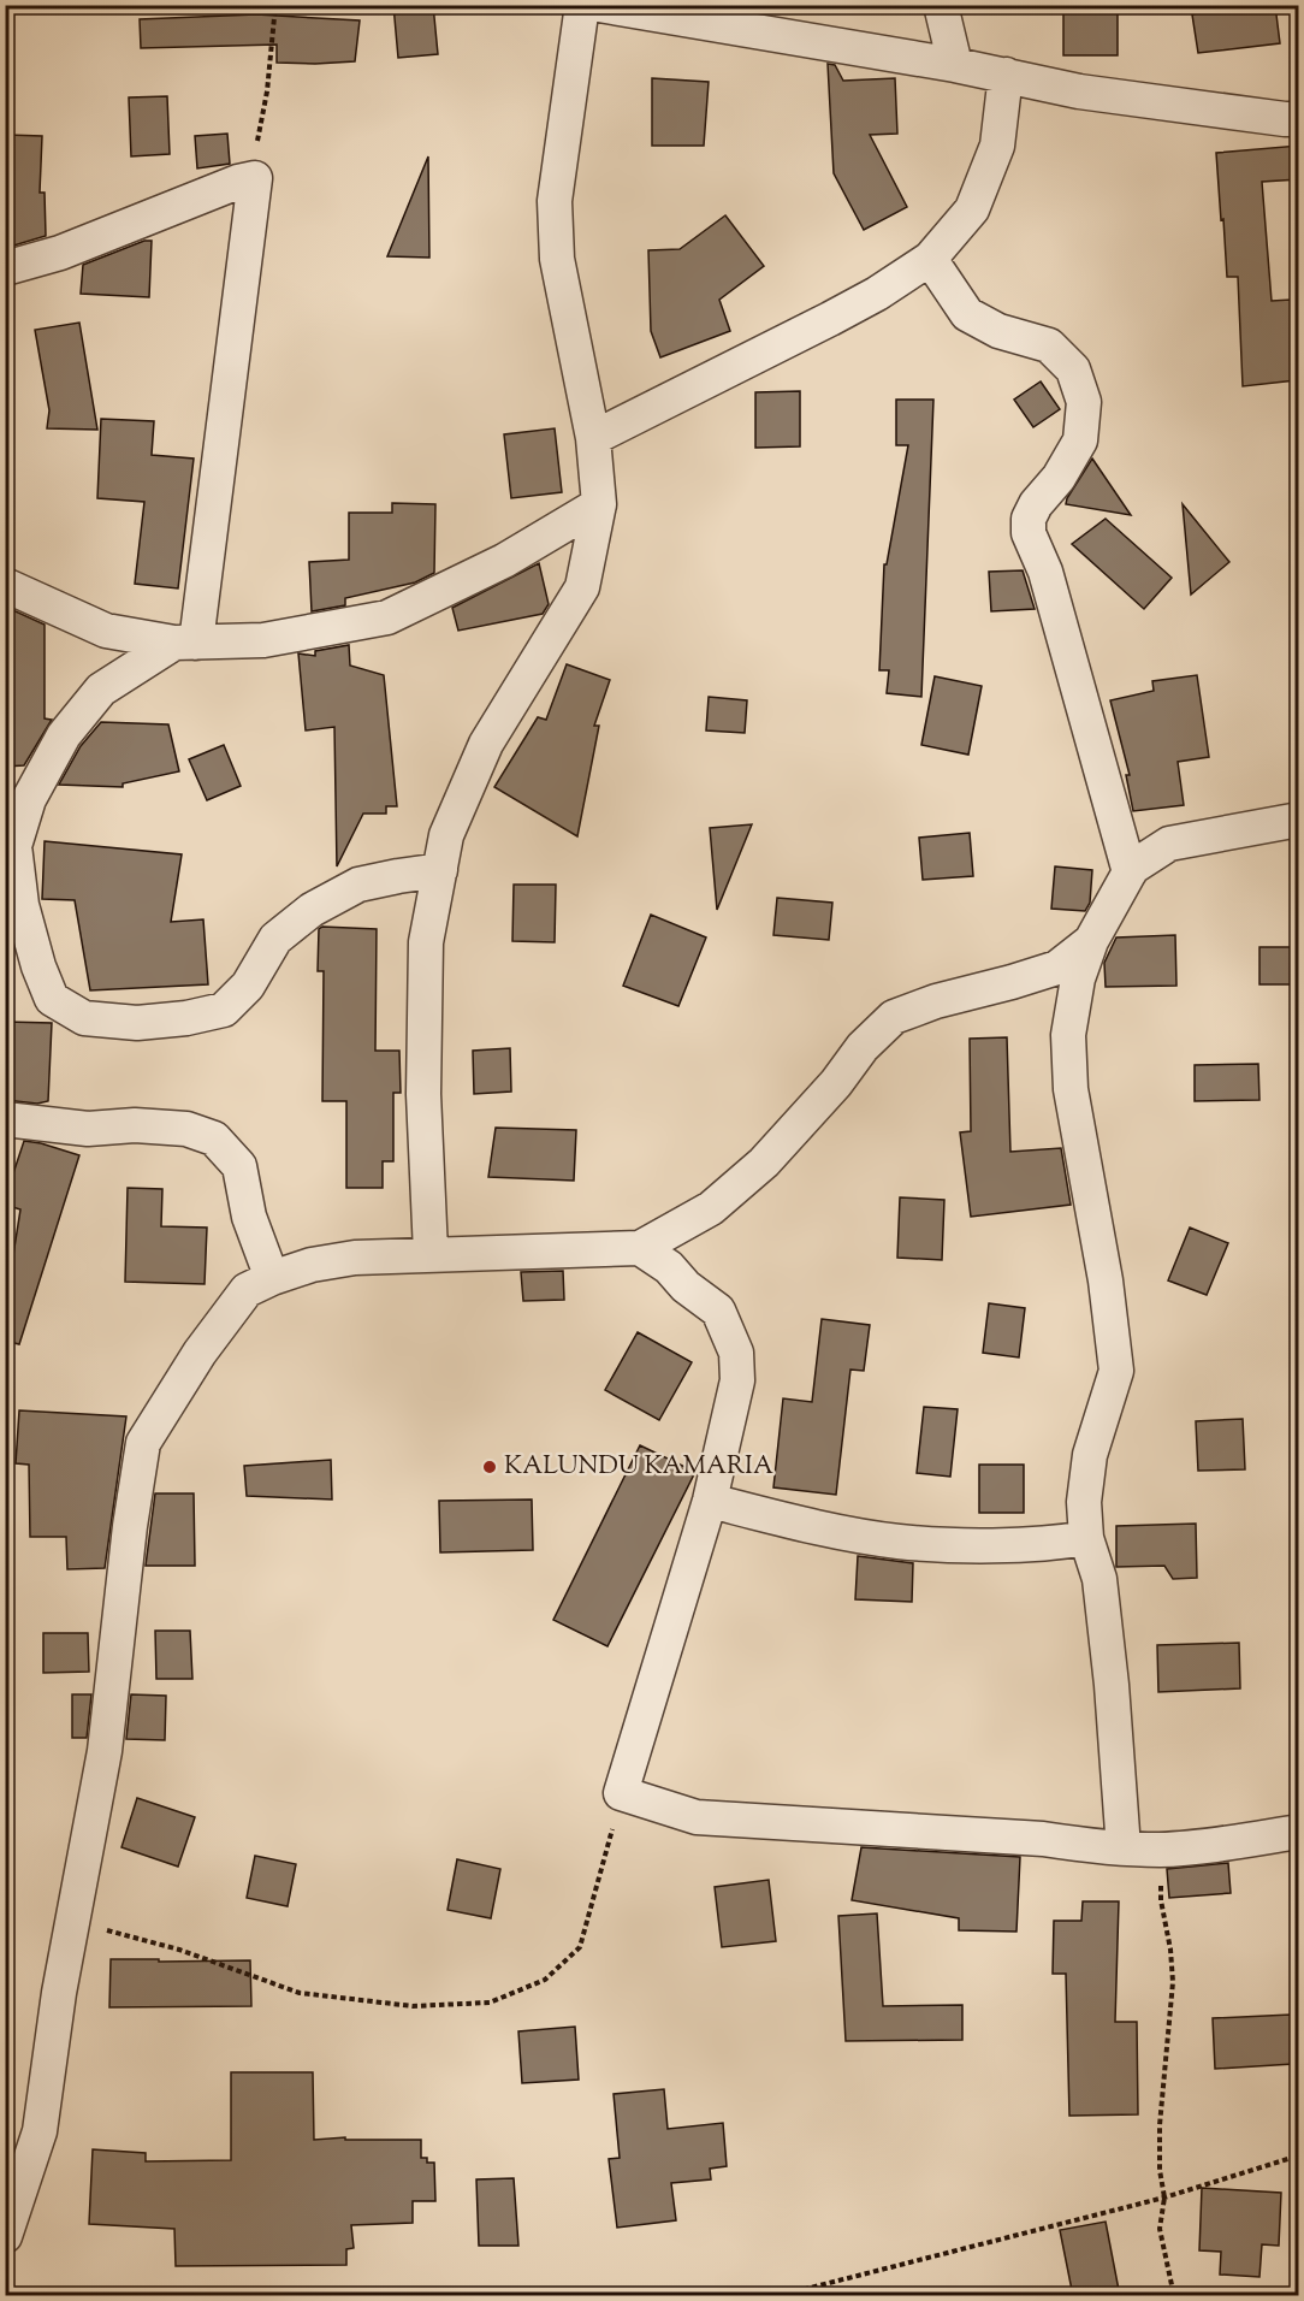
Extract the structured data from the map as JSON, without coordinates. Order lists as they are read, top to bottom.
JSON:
{
  "places": ["KALUNDU KAMARIA"]
}
